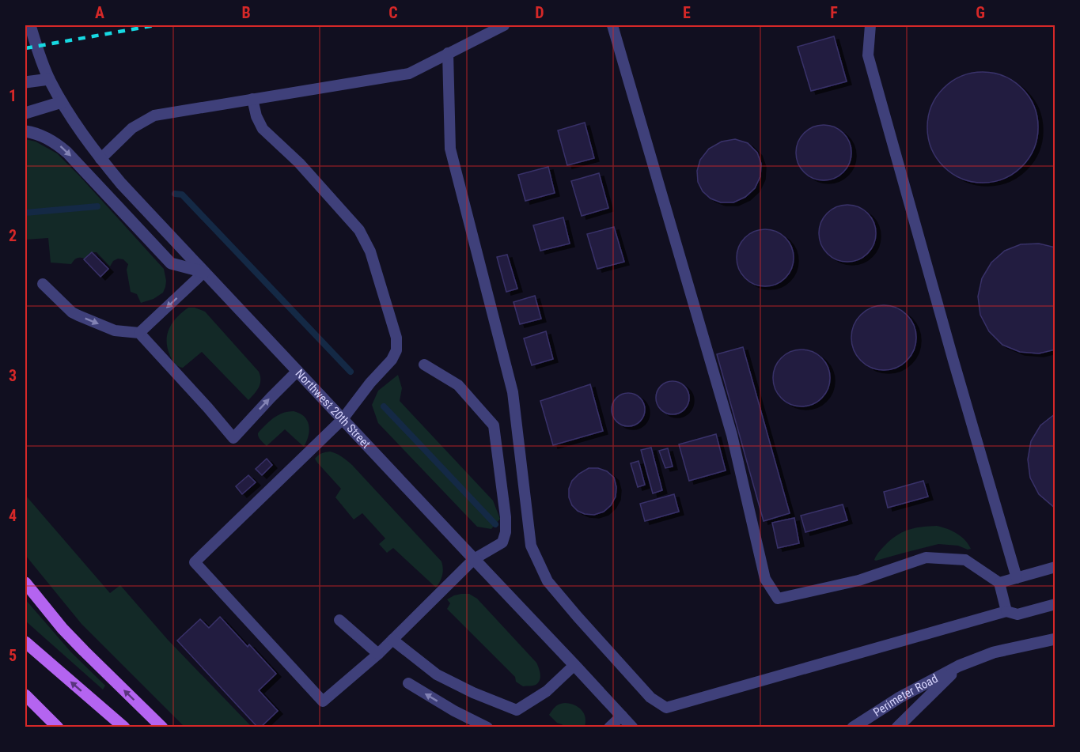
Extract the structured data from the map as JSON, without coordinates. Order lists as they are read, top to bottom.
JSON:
{
  "streets": {
    "street": ["Northwest 20th Street", "Perimeter Road"]
  },
  "grid": {
    "columns": [
      "A",
      "B",
      "C",
      "D",
      "E",
      "F",
      "G"
    ],
    "rows": [
      "1",
      "2",
      "3",
      "4",
      "5"
    ]
  }
}
